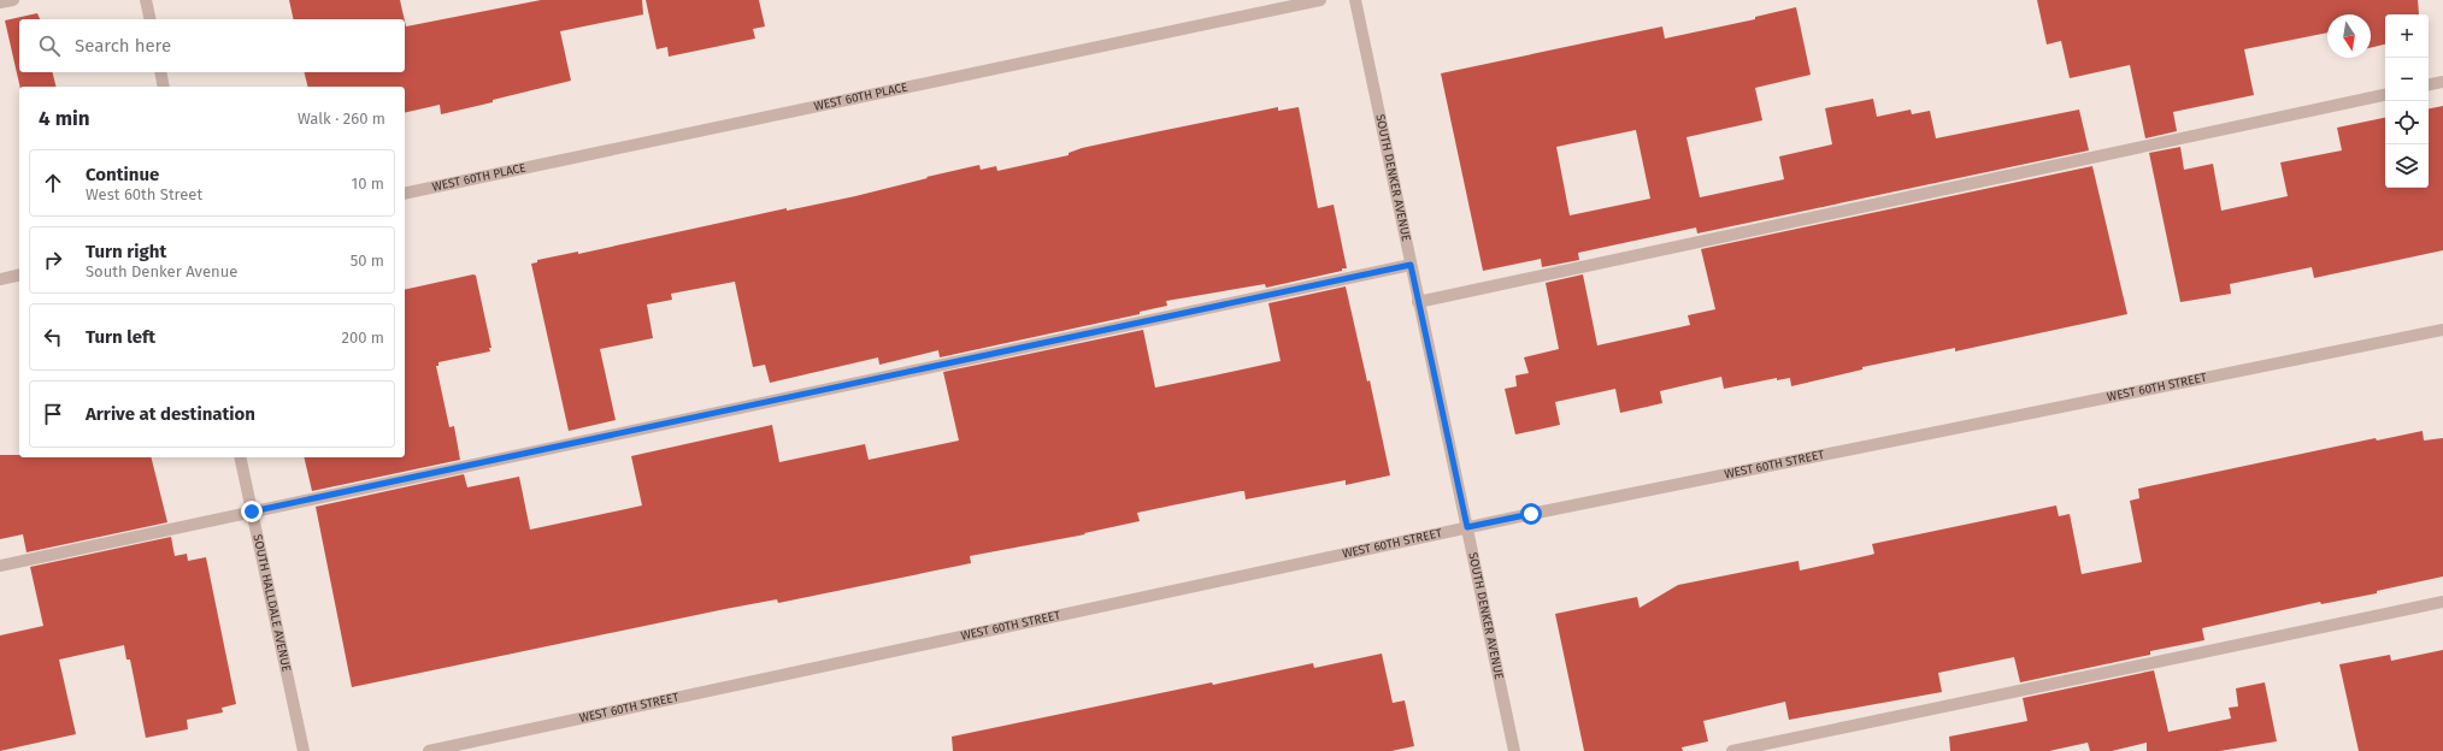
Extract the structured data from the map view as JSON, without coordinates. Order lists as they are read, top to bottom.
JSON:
{
  "streets": {
    "street": [
      "WEST 60TH PLACE",
      "SOUTH DENKER AVENUE",
      "WEST 60TH STREET",
      "SOUTH HALLDALE AVENUE"
    ]
  },
  "crossings": [
    ["SOUTH DENKER AVENUE", "WEST 60TH STREET"]
  ],
  "north": "bottom",
  "page": {
    "map_buttons": ["+", "−"],
    "search": "Search here",
    "heading": ["4 min", "Walk · 260 m"],
    "list": [
      ["Continue", "West 60th Street", "10 m"],
      ["Turn right", "South Denker Avenue", "50 m"],
      ["Turn left", "200 m"],
      "Arrive at destination"
    ]
  }
}
